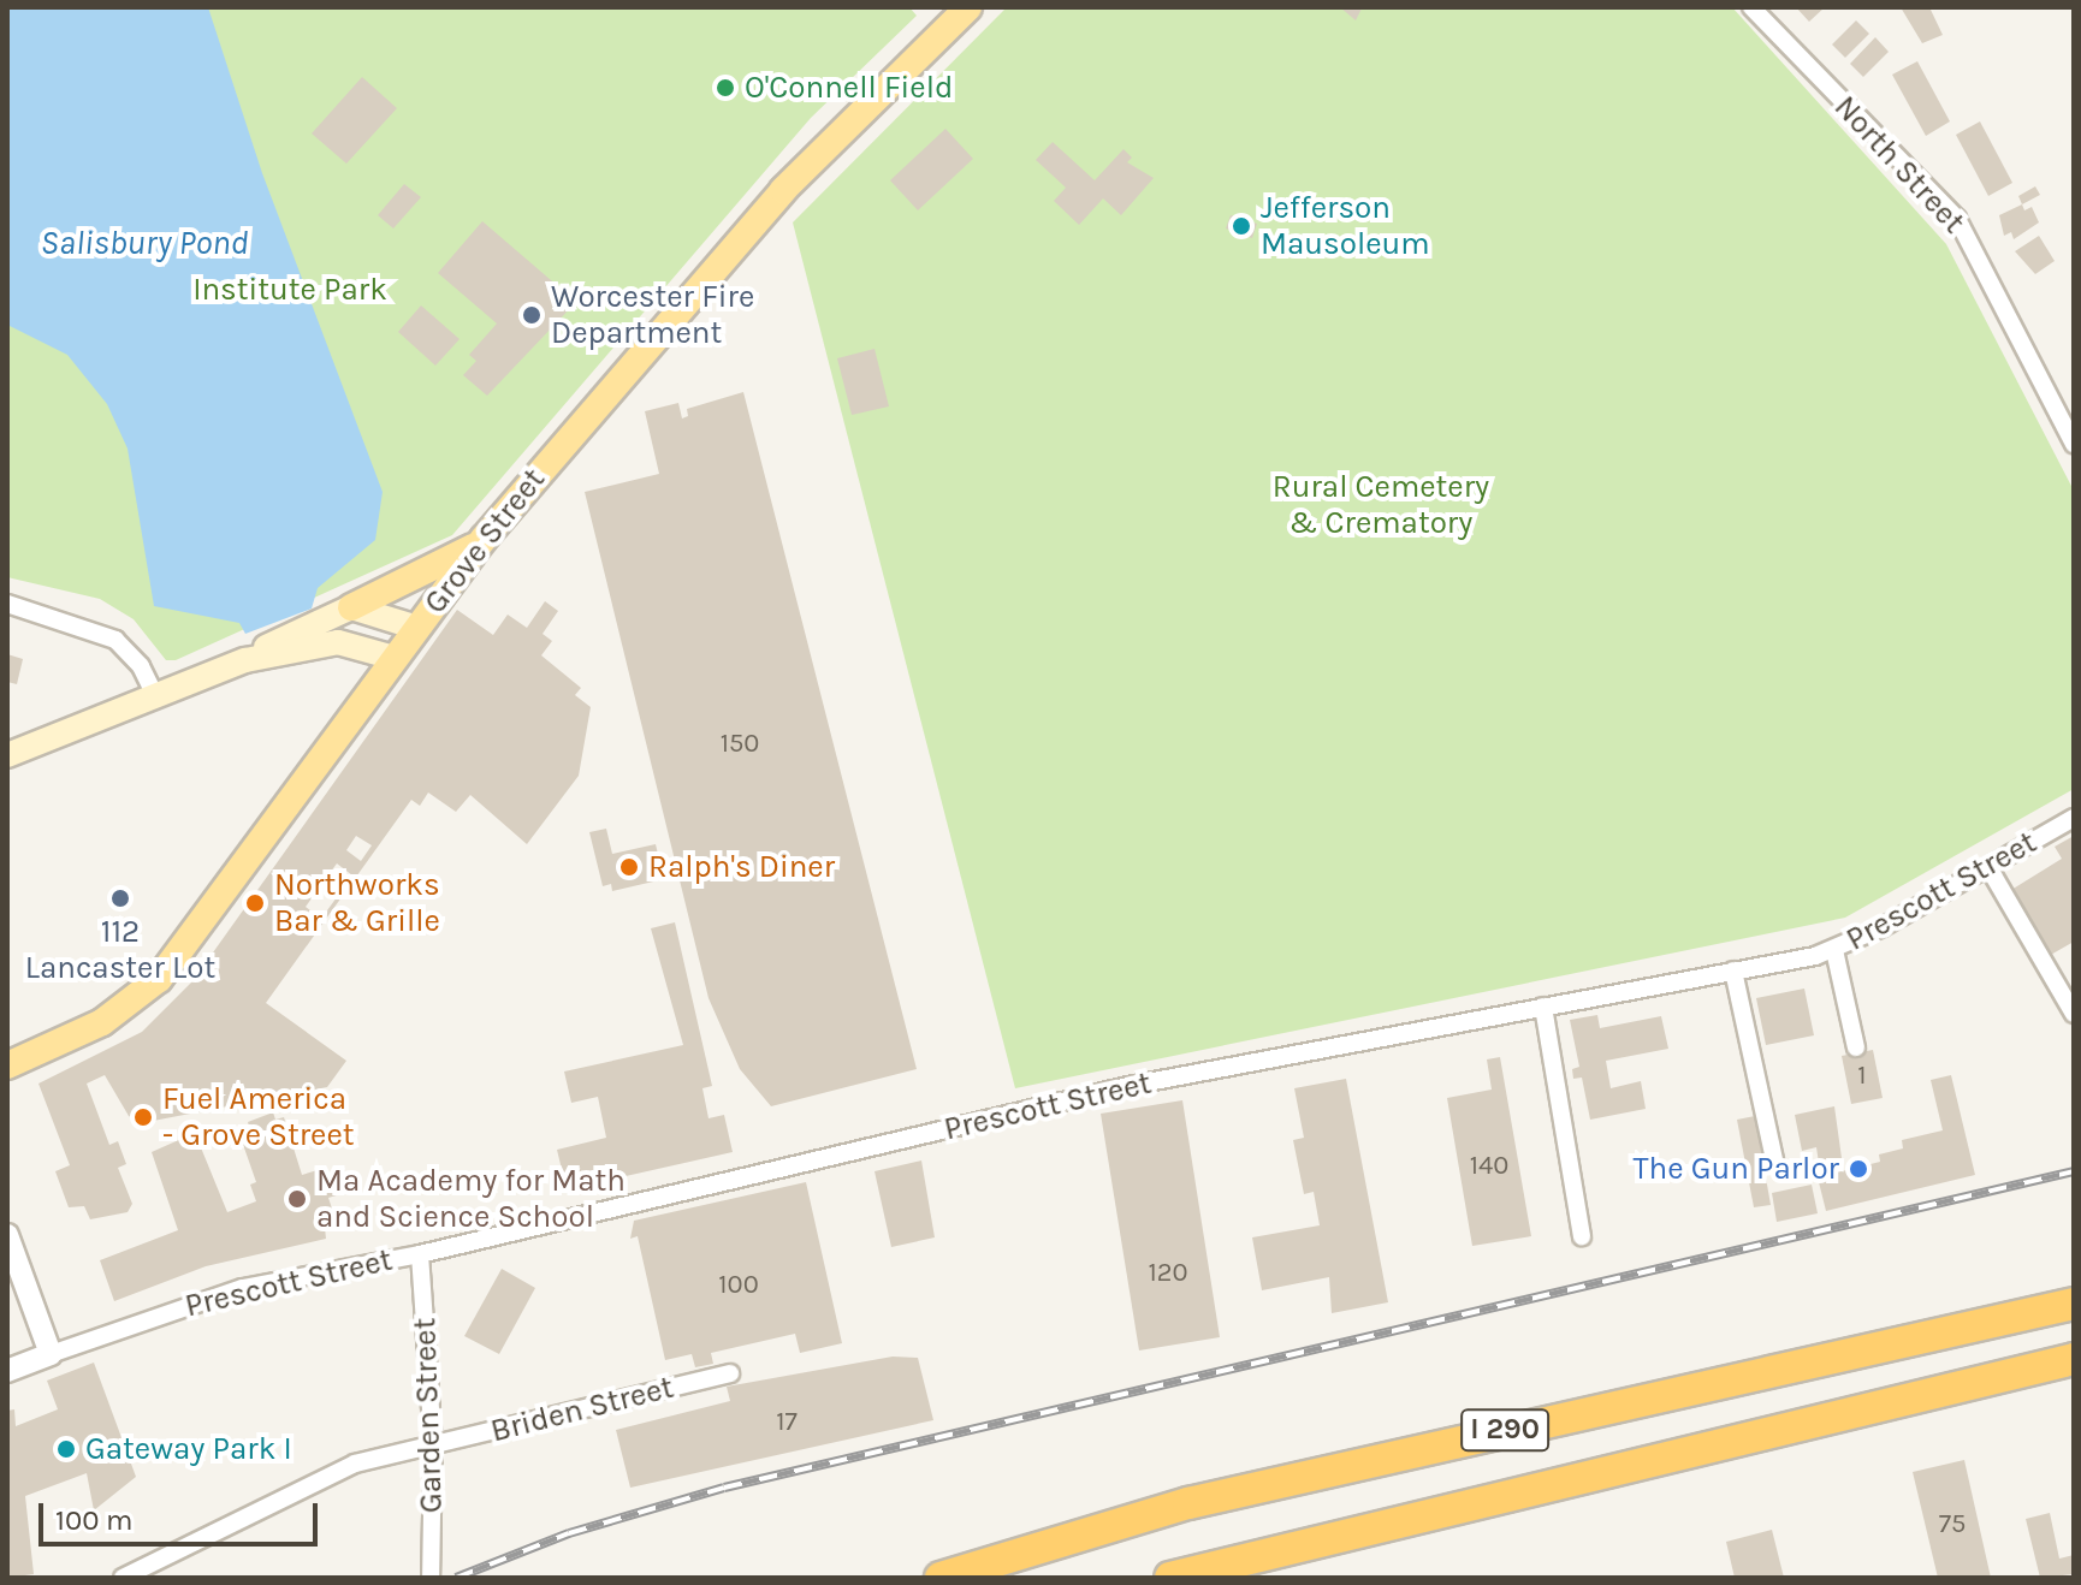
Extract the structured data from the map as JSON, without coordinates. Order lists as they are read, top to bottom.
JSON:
{
  "streets": {
    "highway": ["I 290"],
    "main road": ["Grove Street"],
    "street": [
      "North Street",
      "Prescott Street",
      "Briden Street",
      "Garden Street"
    ]
  },
  "crossings": [
    ["Prescott Street", "Garden Street"],
    ["Briden Street", "Garden Street"]
  ],
  "water": ["Salisbury Pond"],
  "parks": ["Institute Park", "Rural Cemetery & Crematory"],
  "places": [
    "O'Connell Field",
    "Jefferson Mausoleum",
    "Worcester Fire Department",
    "Ralph's Diner",
    "112 Lancaster Lot",
    "Northworks Bar & Grille",
    "Fuel America - Grove Street",
    "The Gun Parlor",
    "Ma Academy for Math and Science School",
    "Gateway Park I"
  ],
  "house_numbers": [
    "150",
    "1",
    "140",
    "120",
    "100",
    "17",
    "75"
  ],
  "scale_bar": "100 m"
}
